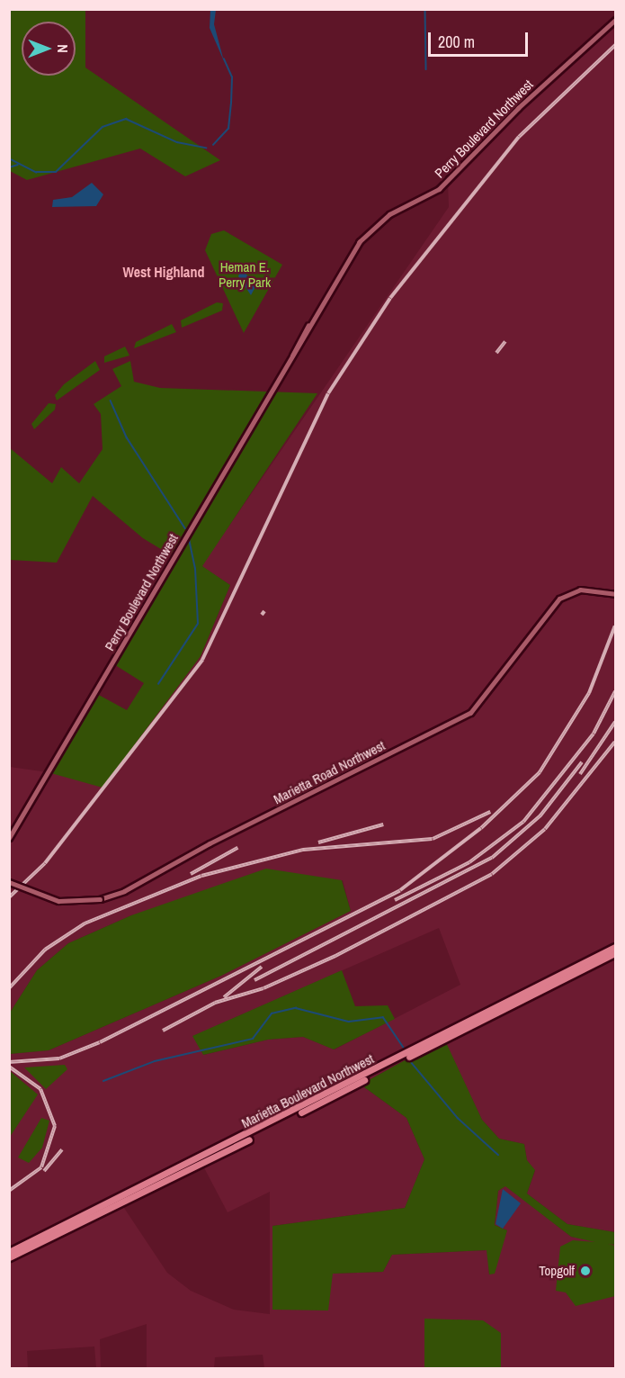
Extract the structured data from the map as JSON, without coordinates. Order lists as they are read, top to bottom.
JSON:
{
  "streets": {
    "main road": ["Marietta Boulevard Northwest"],
    "street": ["Perry Boulevard Northwest", "Marietta Road Northwest"]
  },
  "districts": ["West Highland"],
  "parks": ["Heman E. Perry Park"],
  "places": ["Topgolf"],
  "scale_bar": "200 m",
  "north": "right"
}
